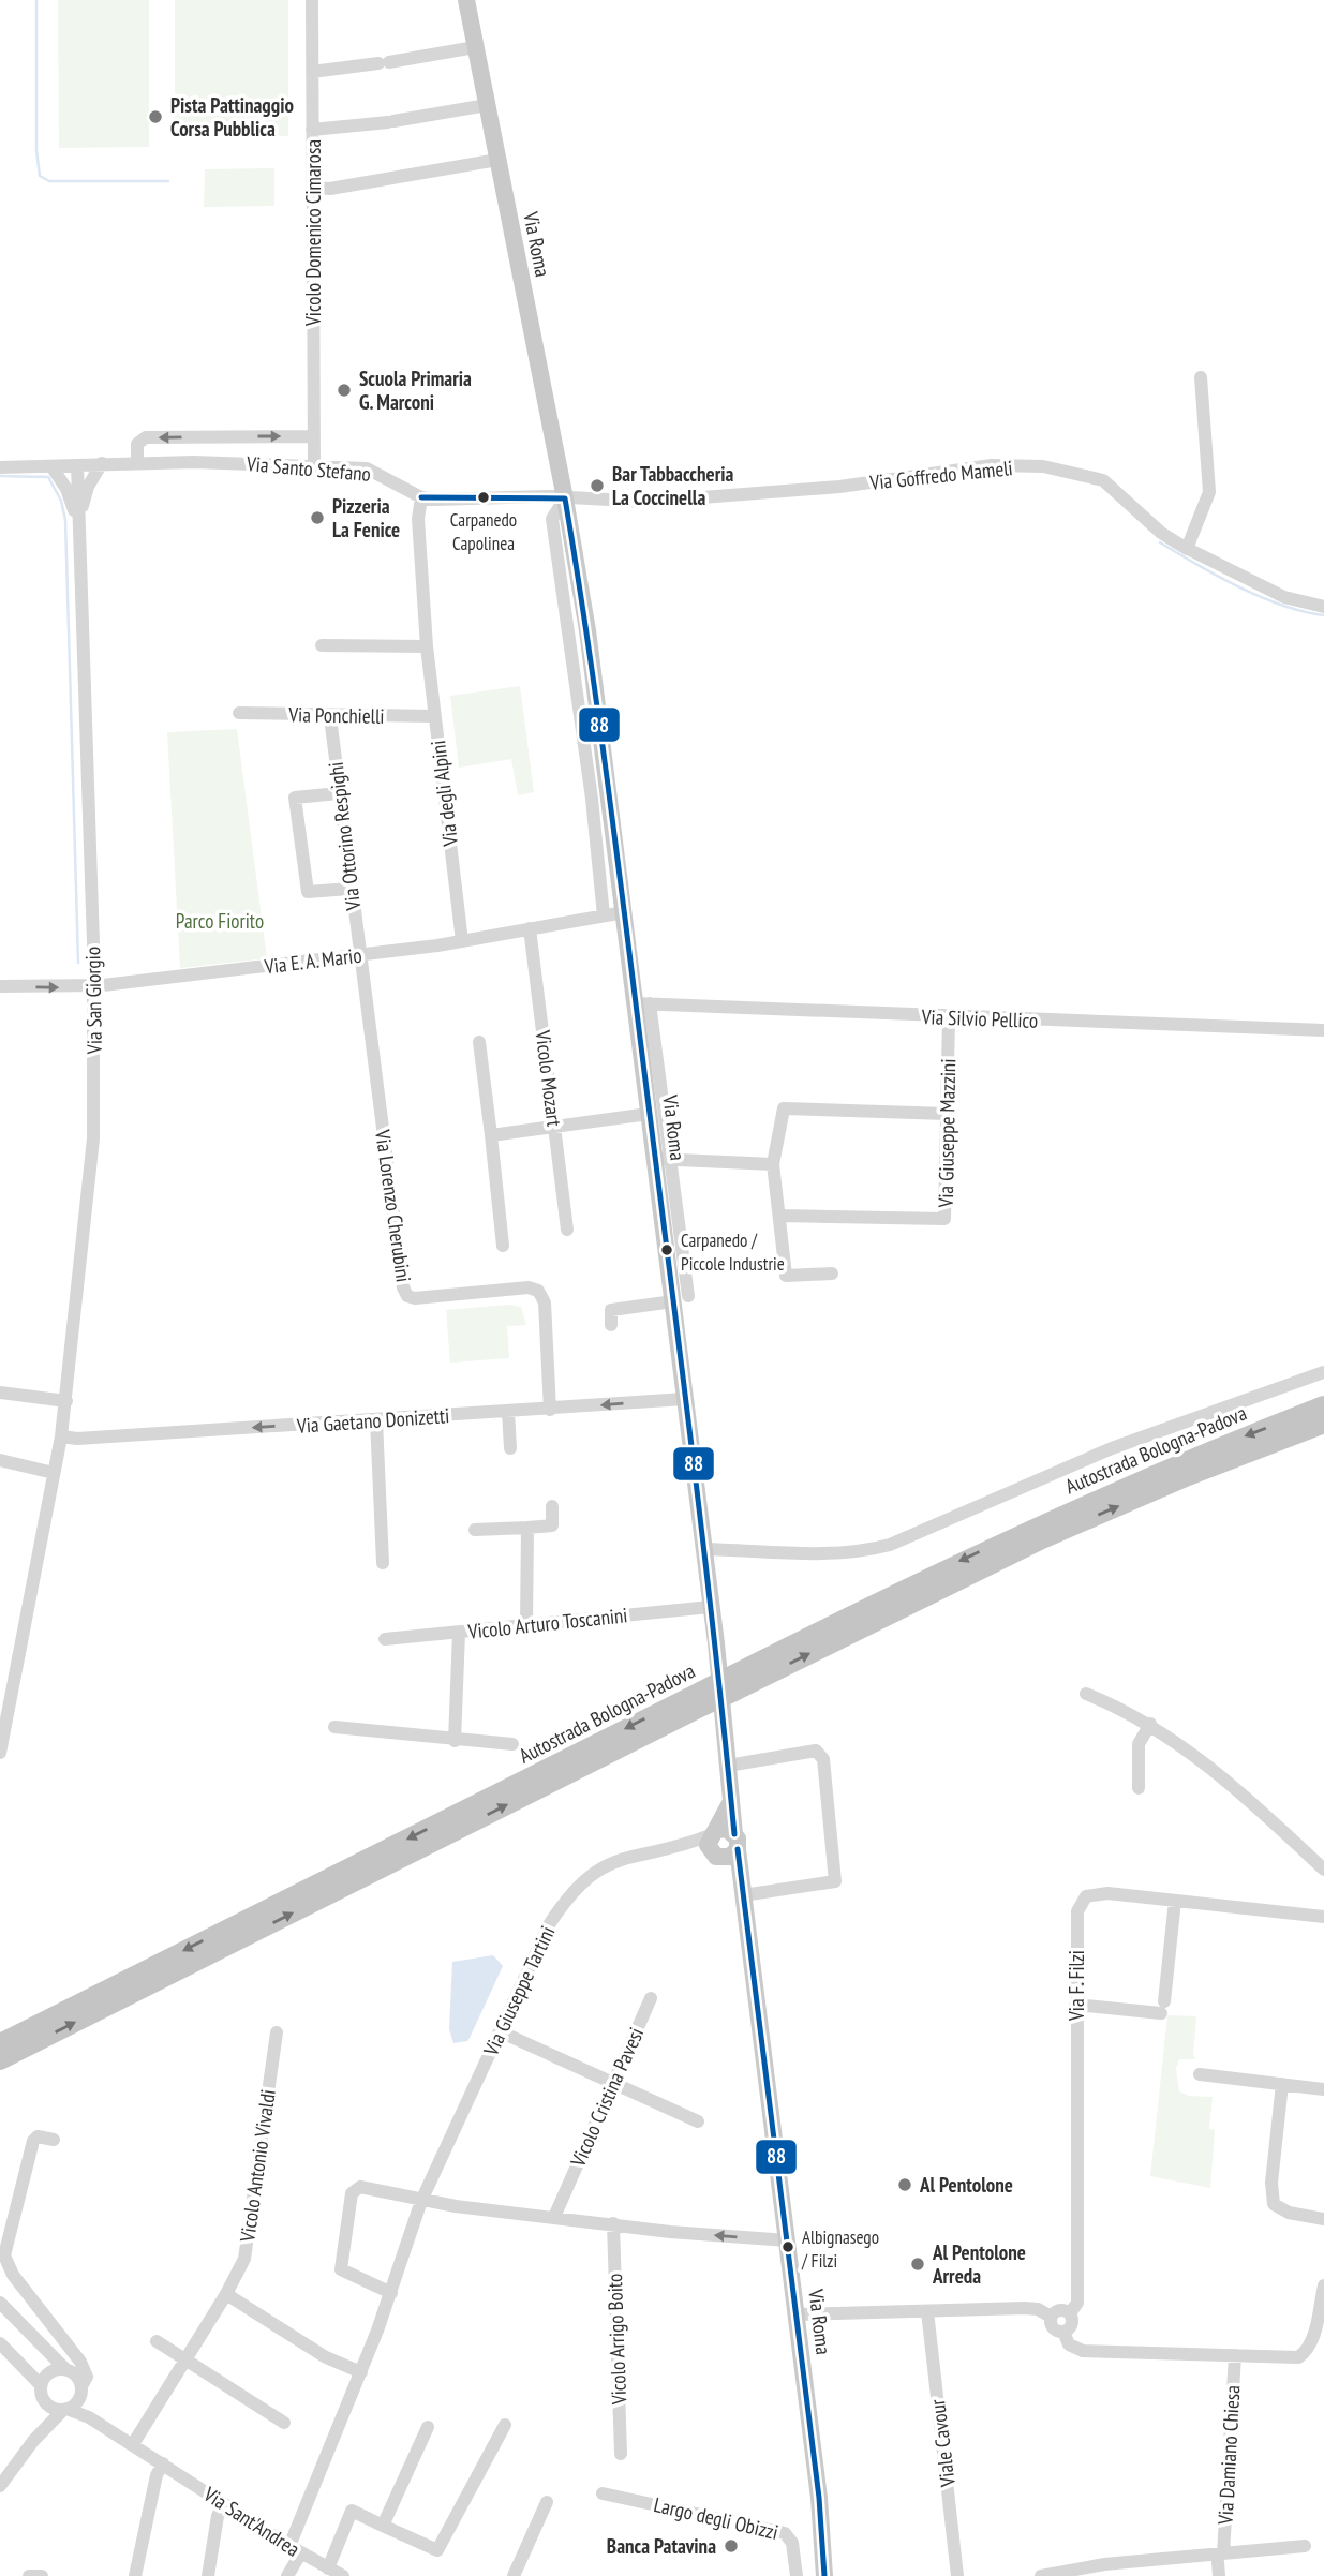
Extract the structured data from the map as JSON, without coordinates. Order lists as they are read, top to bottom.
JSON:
{
  "streets": {
    "highway": ["Autostrada Bologna-Padova"],
    "main road": ["Via Roma"],
    "street": [
      "Vicolo Domenico Cimarosa",
      "Via Santo Stefano",
      "Via Goffredo Mameli",
      "Via Ponchielli",
      "Via degli Alpini",
      "Via Ottorino Respighi",
      "Via E. A. Mario",
      "Via San Giorgio",
      "Via Silvio Pellico",
      "Vicolo Mozart",
      "Via Giuseppe Mazzini",
      "Via Lorenzo Cherubini",
      "Via Gaetano Donizetti",
      "Vicolo Arturo Toscanini",
      "Via F. Filzi",
      "Via Giuseppe Tartini",
      "Vicolo Cristina Pavesi",
      "Vicolo Antonio Vivaldi",
      "Vicolo Arrigo Boito",
      "Viale Cavour",
      "Via Damiano Chiesa",
      "Largo degli Obizzi",
      "Via Sant'Andrea"
    ]
  },
  "crossings": [
    ["Vicolo Domenico Cimarosa", "Via Santo Stefano"],
    ["Via Roma", "Via Santo Stefano"],
    ["Via Roma", "Via Goffredo Mameli"],
    ["Via Roma", "Via E. A. Mario"],
    ["Via Roma", "Via Silvio Pellico"],
    ["Via Roma", "Via Gaetano Donizetti"],
    ["Via Roma", "Vicolo Arturo Toscanini"],
    ["Via Roma", "Via Giuseppe Tartini"],
    ["Via Santo Stefano", "Via Goffredo Mameli"],
    ["Via Santo Stefano", "Via degli Alpini"],
    ["Via Santo Stefano", "Via San Giorgio"],
    ["Via Ponchielli", "Via degli Alpini"],
    ["Via Ponchielli", "Via Ottorino Respighi"],
    ["Via degli Alpini", "Via E. A. Mario"],
    ["Via Ottorino Respighi", "Via E. A. Mario"],
    ["Via Ottorino Respighi", "Via Lorenzo Cherubini"],
    ["Via E. A. Mario", "Via San Giorgio"],
    ["Via E. A. Mario", "Vicolo Mozart"],
    ["Via E. A. Mario", "Via Lorenzo Cherubini"],
    ["Via San Giorgio", "Via Gaetano Donizetti"],
    ["Via Silvio Pellico", "Via Giuseppe Mazzini"],
    ["Via Lorenzo Cherubini", "Via Gaetano Donizetti"],
    ["Via F. Filzi", "Via Damiano Chiesa"],
    ["Via Giuseppe Tartini", "Via Sant'Andrea"],
    ["Vicolo Antonio Vivaldi", "Via Sant'Andrea"]
  ],
  "one_way": ["Via Gaetano Donizetti"],
  "parks": ["Parco Fiorito"],
  "places": [
    "Pista Pattinaggio Corsa Pubblica",
    "Scuola Primaria G. Marconi",
    "Bar Tabbaccheria La Coccinella",
    "Carpanedo Capolinea",
    "Pizzeria La Fenice",
    "Carpanedo / Piccole Industrie",
    "Al Pentolone",
    "Albignasego / Filzi",
    "Al Pentolone Arreda",
    "Banca Patavina"
  ],
  "lines": ["transit line 88"]
}
